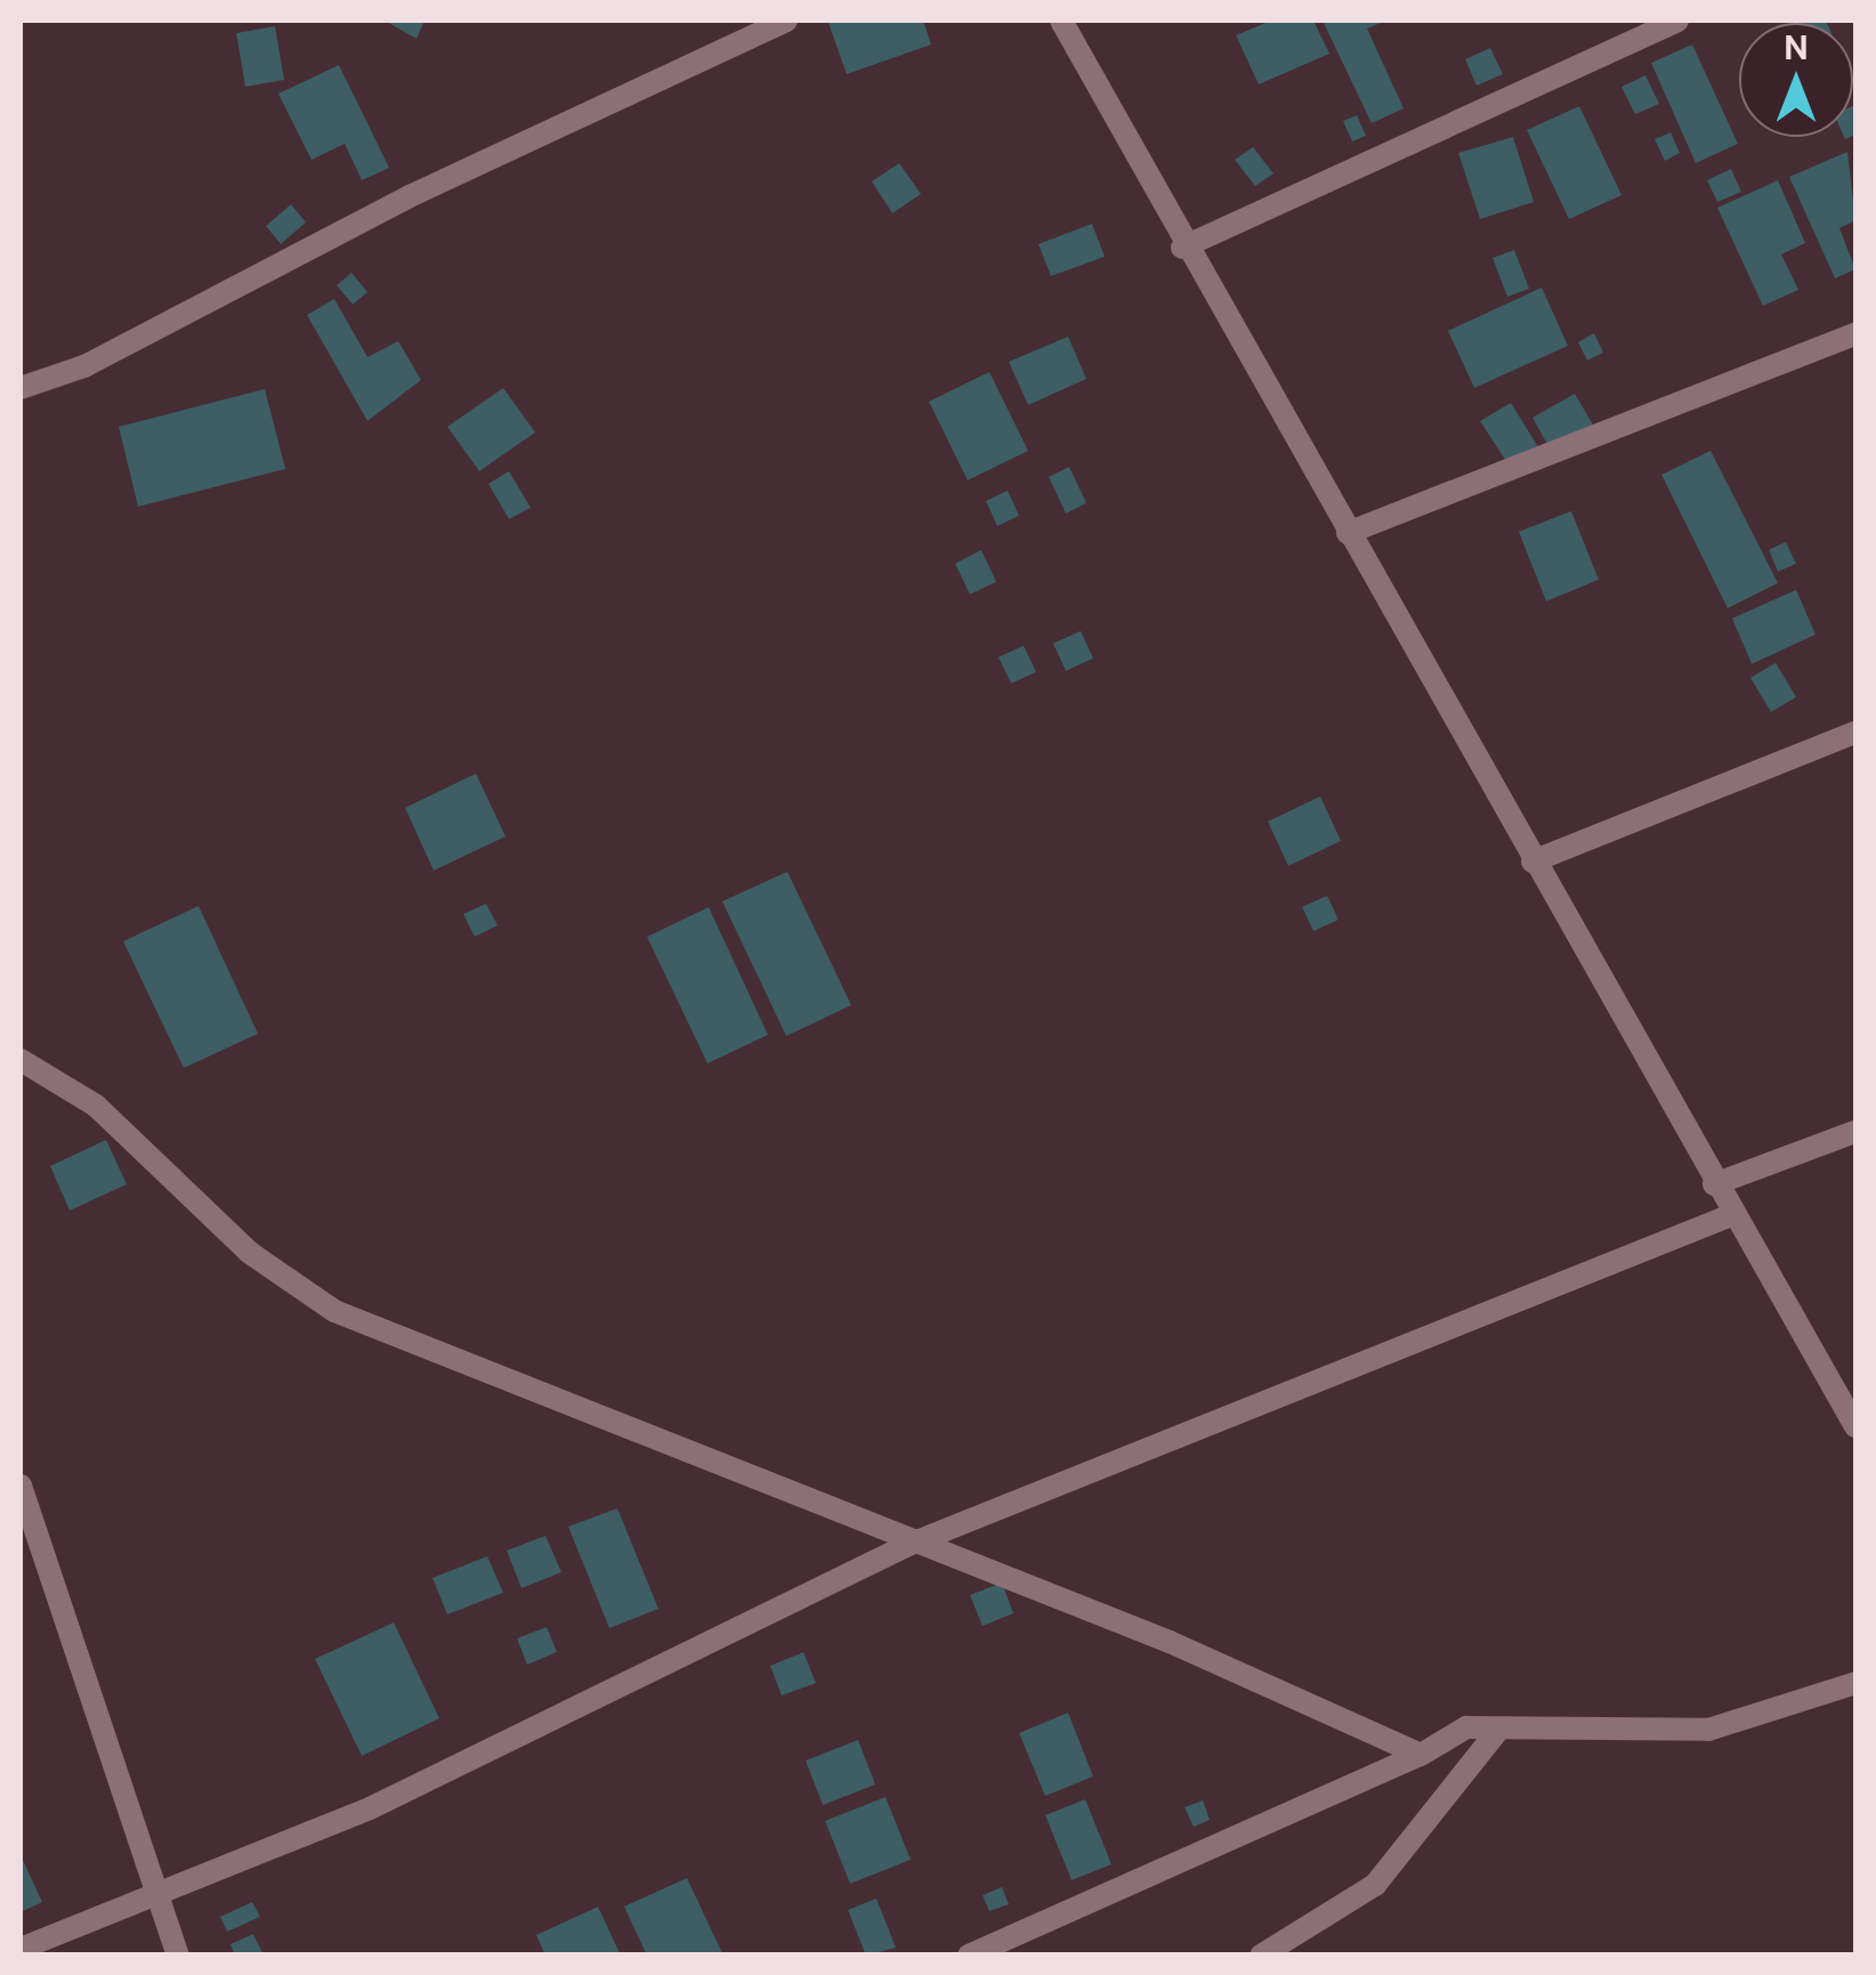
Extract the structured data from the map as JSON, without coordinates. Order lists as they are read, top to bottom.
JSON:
{
  "north": "top"
}
